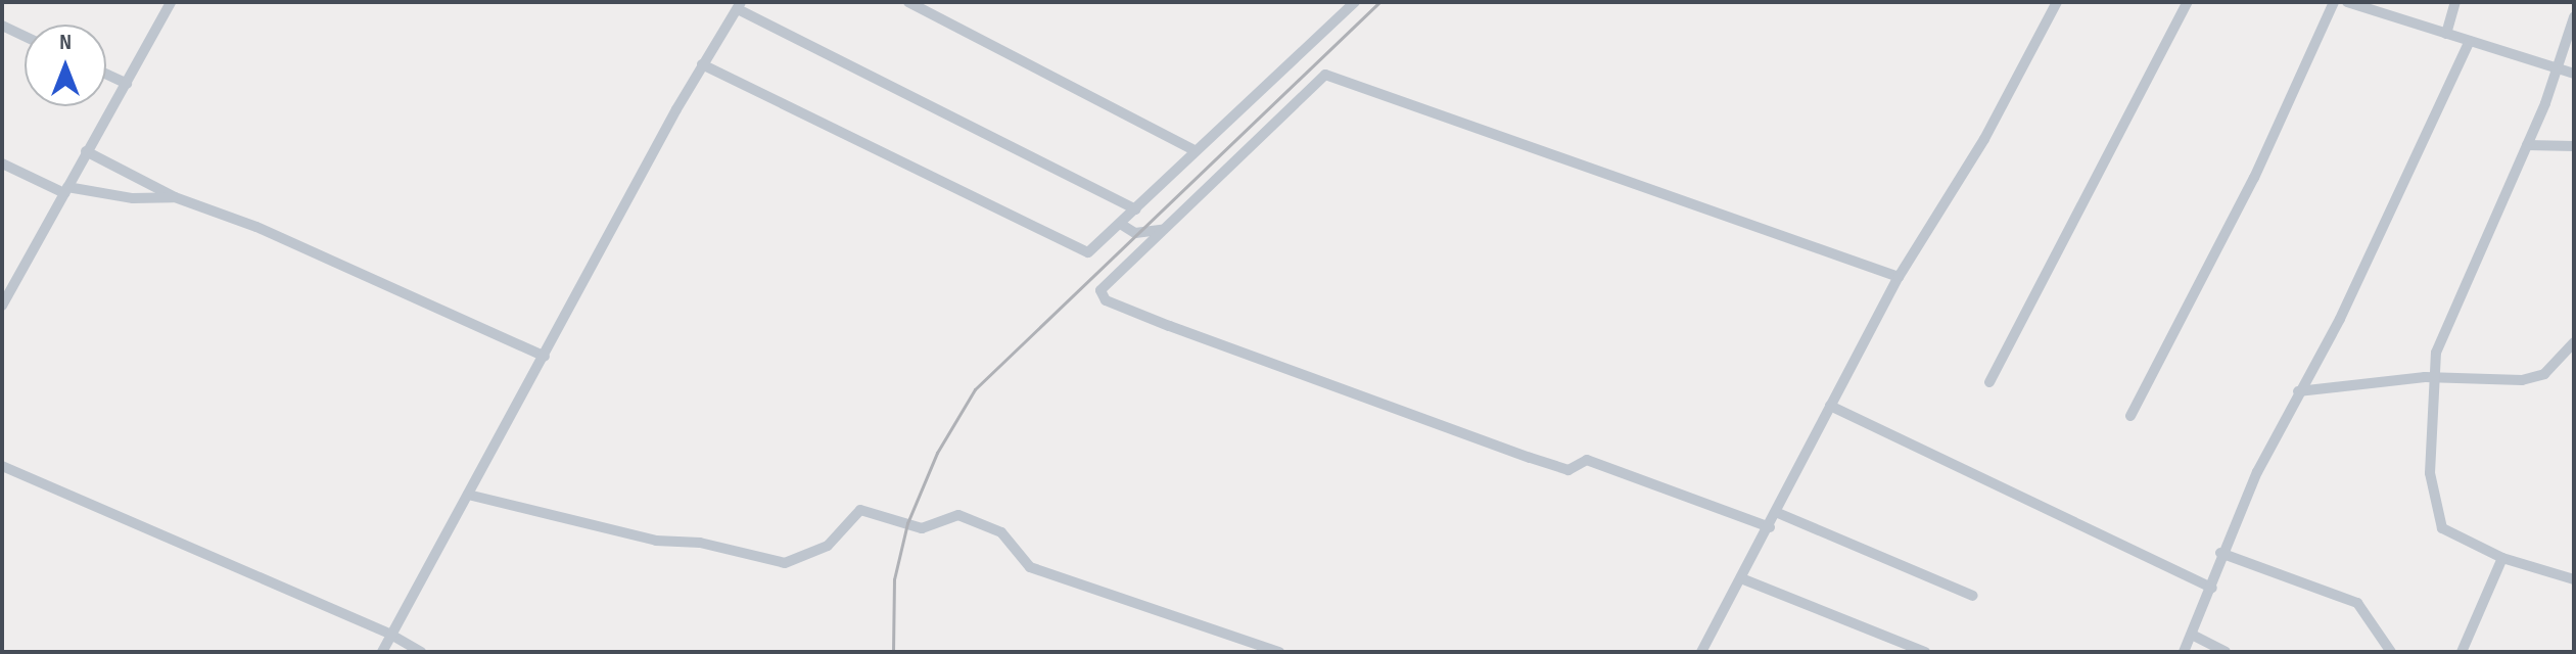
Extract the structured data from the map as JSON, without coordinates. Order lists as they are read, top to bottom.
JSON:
{
  "north": "top"
}
